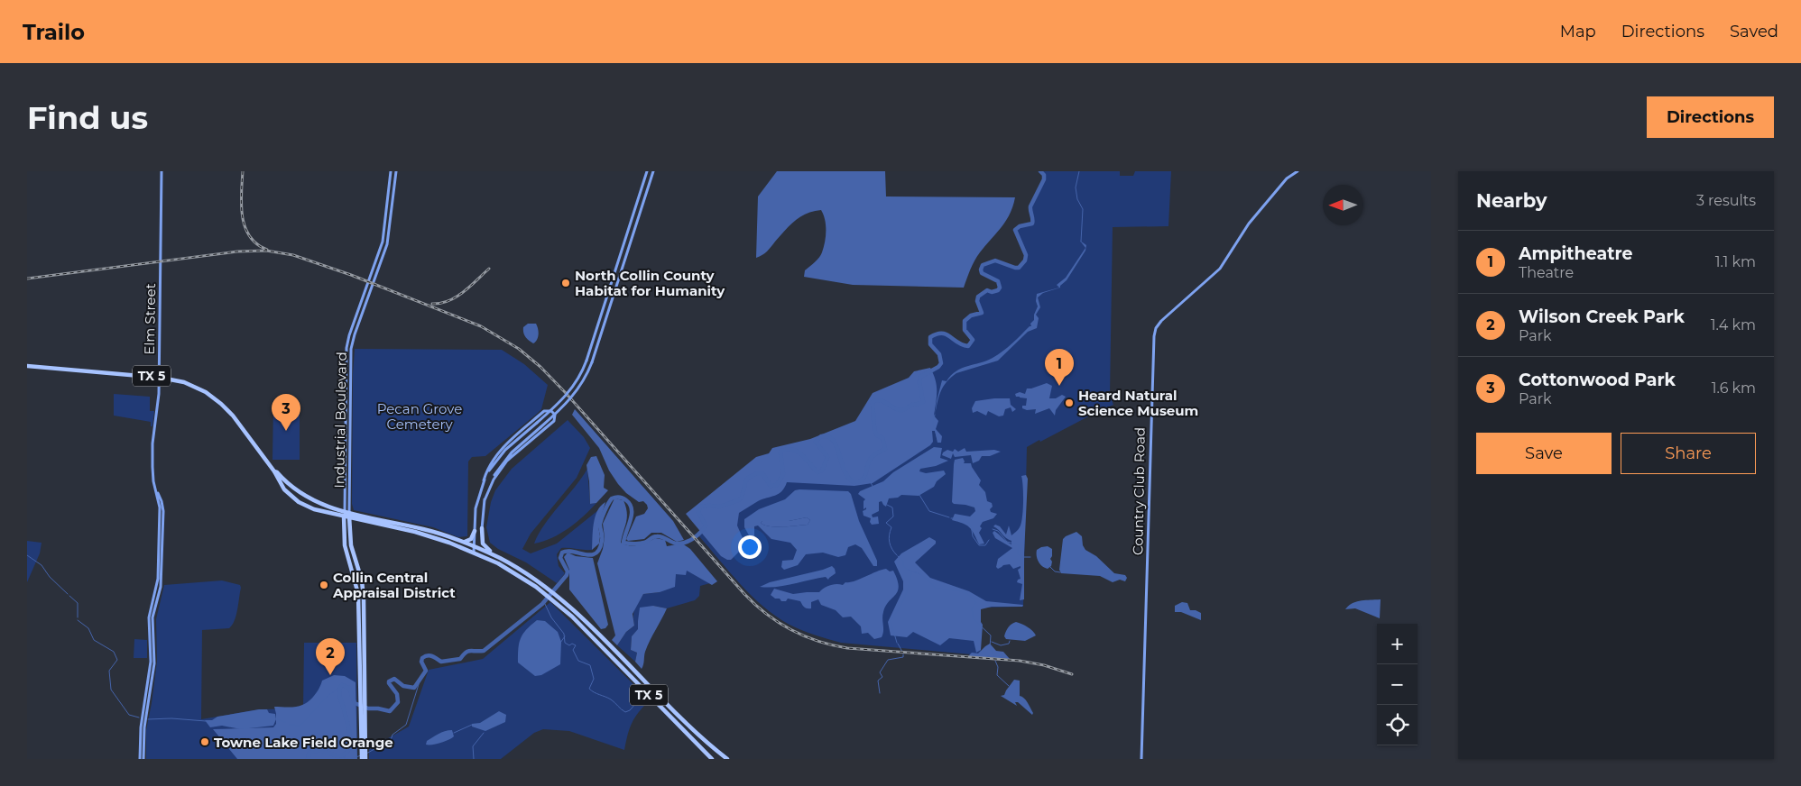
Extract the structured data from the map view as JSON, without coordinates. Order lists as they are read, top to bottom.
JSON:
{
  "streets": {
    "main road": [
      "Elm Street",
      "TX 5",
      "Industrial Boulevard",
      "Country Club Road"
    ]
  },
  "crossings": [
    ["Elm Street", "TX 5"],
    ["TX 5", "Industrial Boulevard"]
  ],
  "parks": ["Pecan Grove Cemetery"],
  "places": [
    "North Collin County Habitat for Humanity",
    "Heard Natural Science Museum",
    "Collin Central Appraisal District",
    "Towne Lake Field Orange"
  ],
  "north": "left",
  "page": {
    "header": "Trailo",
    "nav": ["Map", "Directions", "Saved"],
    "buttons": [
      "Directions",
      ["Save", "Share"]
    ],
    "title": "Find us",
    "heading": ["Nearby", "3 results"],
    "list": [
      {
        "mark": "1",
        "name": "Ampitheatre",
        "note": "Theatre",
        "value": "1.1 km"
      },
      {
        "mark": "2",
        "name": "Wilson Creek Park",
        "note": "Park",
        "value": "1.4 km"
      },
      {
        "mark": "3",
        "name": "Cottonwood Park",
        "note": "Park",
        "value": "1.6 km"
      }
    ],
    "pins": ["1", "3", "2"],
    "map_buttons": ["+", "−"]
  }
}
